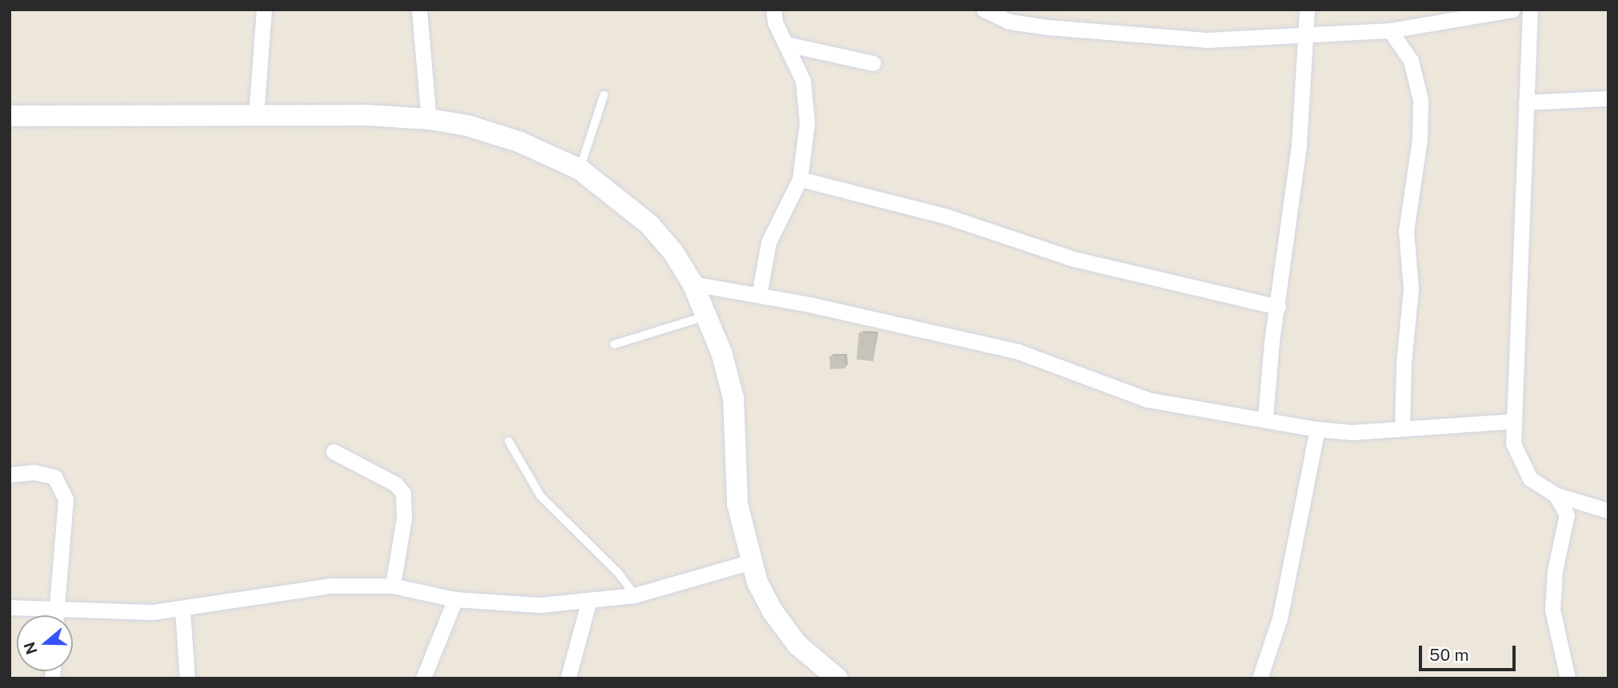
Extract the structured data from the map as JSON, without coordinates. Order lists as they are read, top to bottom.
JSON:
{
  "scale_bar": "50 m",
  "north": "left"
}
